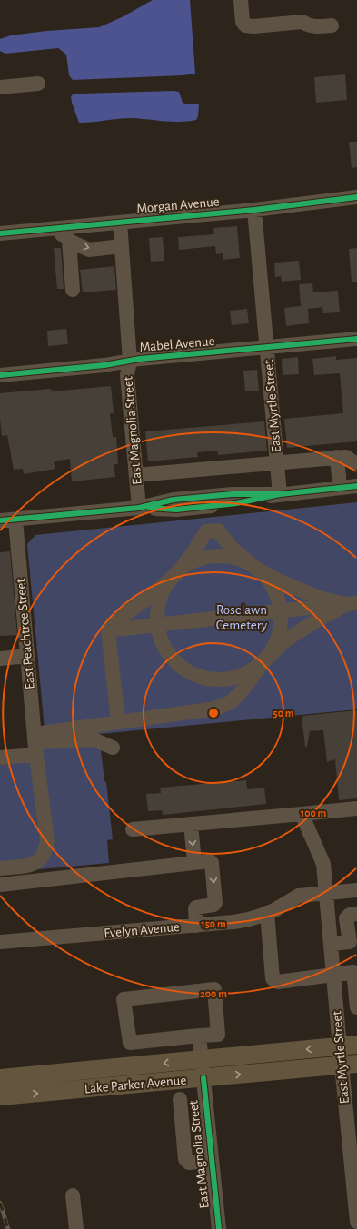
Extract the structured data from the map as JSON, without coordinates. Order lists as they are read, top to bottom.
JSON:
{
  "streets": {
    "main road": ["Lake Parker Avenue"],
    "street": [
      "Morgan Avenue",
      "Mabel Avenue",
      "East Myrtle Street",
      "East Magnolia Street",
      "East Peachtree Street",
      "Evelyn Avenue"
    ]
  },
  "crossings": [
    ["Morgan Avenue", "East Myrtle Street"],
    ["Morgan Avenue", "East Magnolia Street"],
    ["Mabel Avenue", "East Myrtle Street"],
    ["Mabel Avenue", "East Magnolia Street"],
    ["East Myrtle Street", "Evelyn Avenue"],
    ["East Myrtle Street", "Lake Parker Avenue"],
    ["East Magnolia Street", "Lake Parker Avenue"]
  ],
  "parks": ["Roselawn Cemetery"],
  "rings": [
    "50 m",
    "100 m",
    "150 m",
    "200 m"
  ]
}
